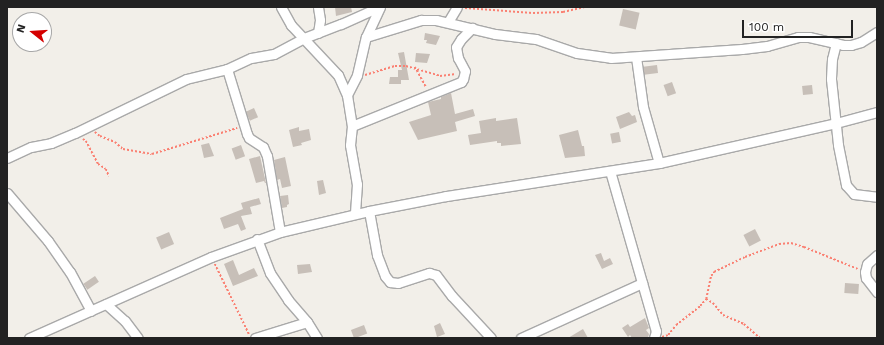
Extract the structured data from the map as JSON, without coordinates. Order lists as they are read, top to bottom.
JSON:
{
  "scale_bar": "100 m",
  "north": "left"
}
